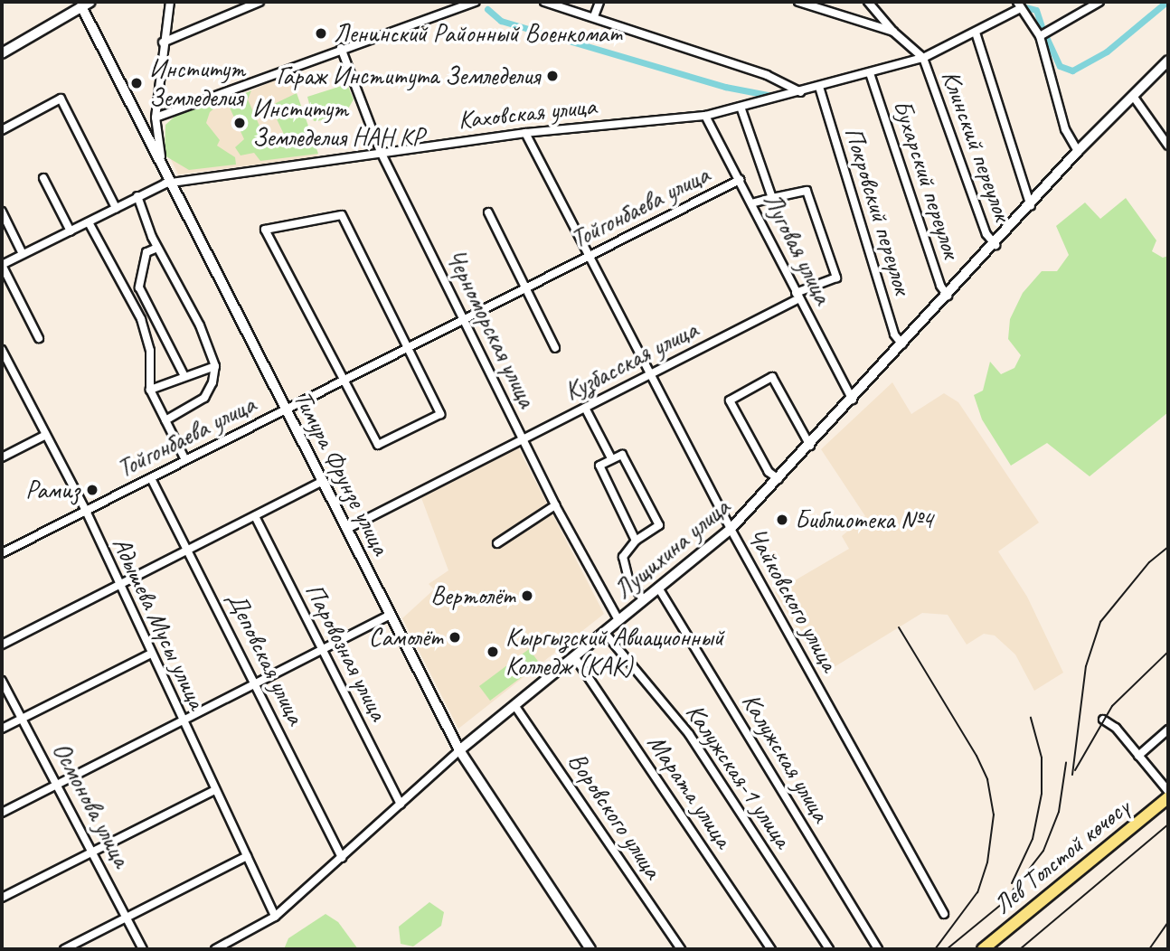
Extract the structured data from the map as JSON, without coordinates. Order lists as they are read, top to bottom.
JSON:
{
  "streets": {
    "main road": ["Тимура Фрунзе улица", "Лев Толстой көчөсү"],
    "street": [
      "Каховская улица",
      "Клинский переулок",
      "Бухарский переулок",
      "Тойгонбаева улица",
      "Покровский переулок",
      "Луговая улица",
      "Черноморская улица",
      "Кузбасская улица",
      "Лущихина улица",
      "Чайковского улица",
      "Адышева Мусы улица",
      "Паровозная улица",
      "Деповская улица",
      "Калужская улица",
      "Калужская-1 улица",
      "Марата улица",
      "Осмонова улица",
      "Воровского улица"
    ]
  },
  "crossings": [
    ["Каховская улица", "Клинский переулок"],
    ["Каховская улица", "Бухарский переулок"],
    ["Каховская улица", "Покровский переулок"],
    ["Каховская улица", "Луговая улица"],
    ["Каховская улица", "Черноморская улица"],
    ["Каховская улица", "Тимура Фрунзе улица"],
    ["Каховская улица", "Чайковского улица"],
    ["Клинский переулок", "Лущихина улица"],
    ["Бухарский переулок", "Лущихина улица"],
    ["Тойгонбаева улица", "Луговая улица"],
    ["Тойгонбаева улица", "Черноморская улица"],
    ["Тойгонбаева улица", "Тимура Фрунзе улица"],
    ["Тойгонбаева улица", "Чайковского улица"],
    ["Тойгонбаева улица", "Адышева Мусы улица"],
    ["Тойгонбаева улица", "Деповская улица"],
    ["Покровский переулок", "Лущихина улица"],
    ["Луговая улица", "Кузбасская улица"],
    ["Луговая улица", "Лущихина улица"],
    ["Черноморская улица", "Кузбасская улица"],
    ["Черноморская улица", "Лущихина улица"],
    ["Кузбасская улица", "Тимура Фрунзе улица"],
    ["Кузбасская улица", "Чайковского улица"],
    ["Тимура Фрунзе улица", "Лущихина улица"],
    ["Лущихина улица", "Чайковского улица"],
    ["Лущихина улица", "Адышева Мусы улица"],
    ["Лущихина улица", "Паровозная улица"],
    ["Лущихина улица", "Деповская улица"],
    ["Лущихина улица", "Калужская улица"],
    ["Лущихина улица", "Калужская-1 улица"],
    ["Лущихина улица", "Марата улица"],
    ["Лущихина улица", "Воровского улица"]
  ],
  "places": [
    "Ленинский Районный Военкомат",
    "Гараж Института Земледелия",
    "Институт Земледелия",
    "Институт Земледелия НАН КР",
    "Рамиз",
    "Библиотека №4",
    "Вертолёт",
    "Самолёт",
    "Кыргызский Авиационный Колледж (КАК)"
  ]
}
